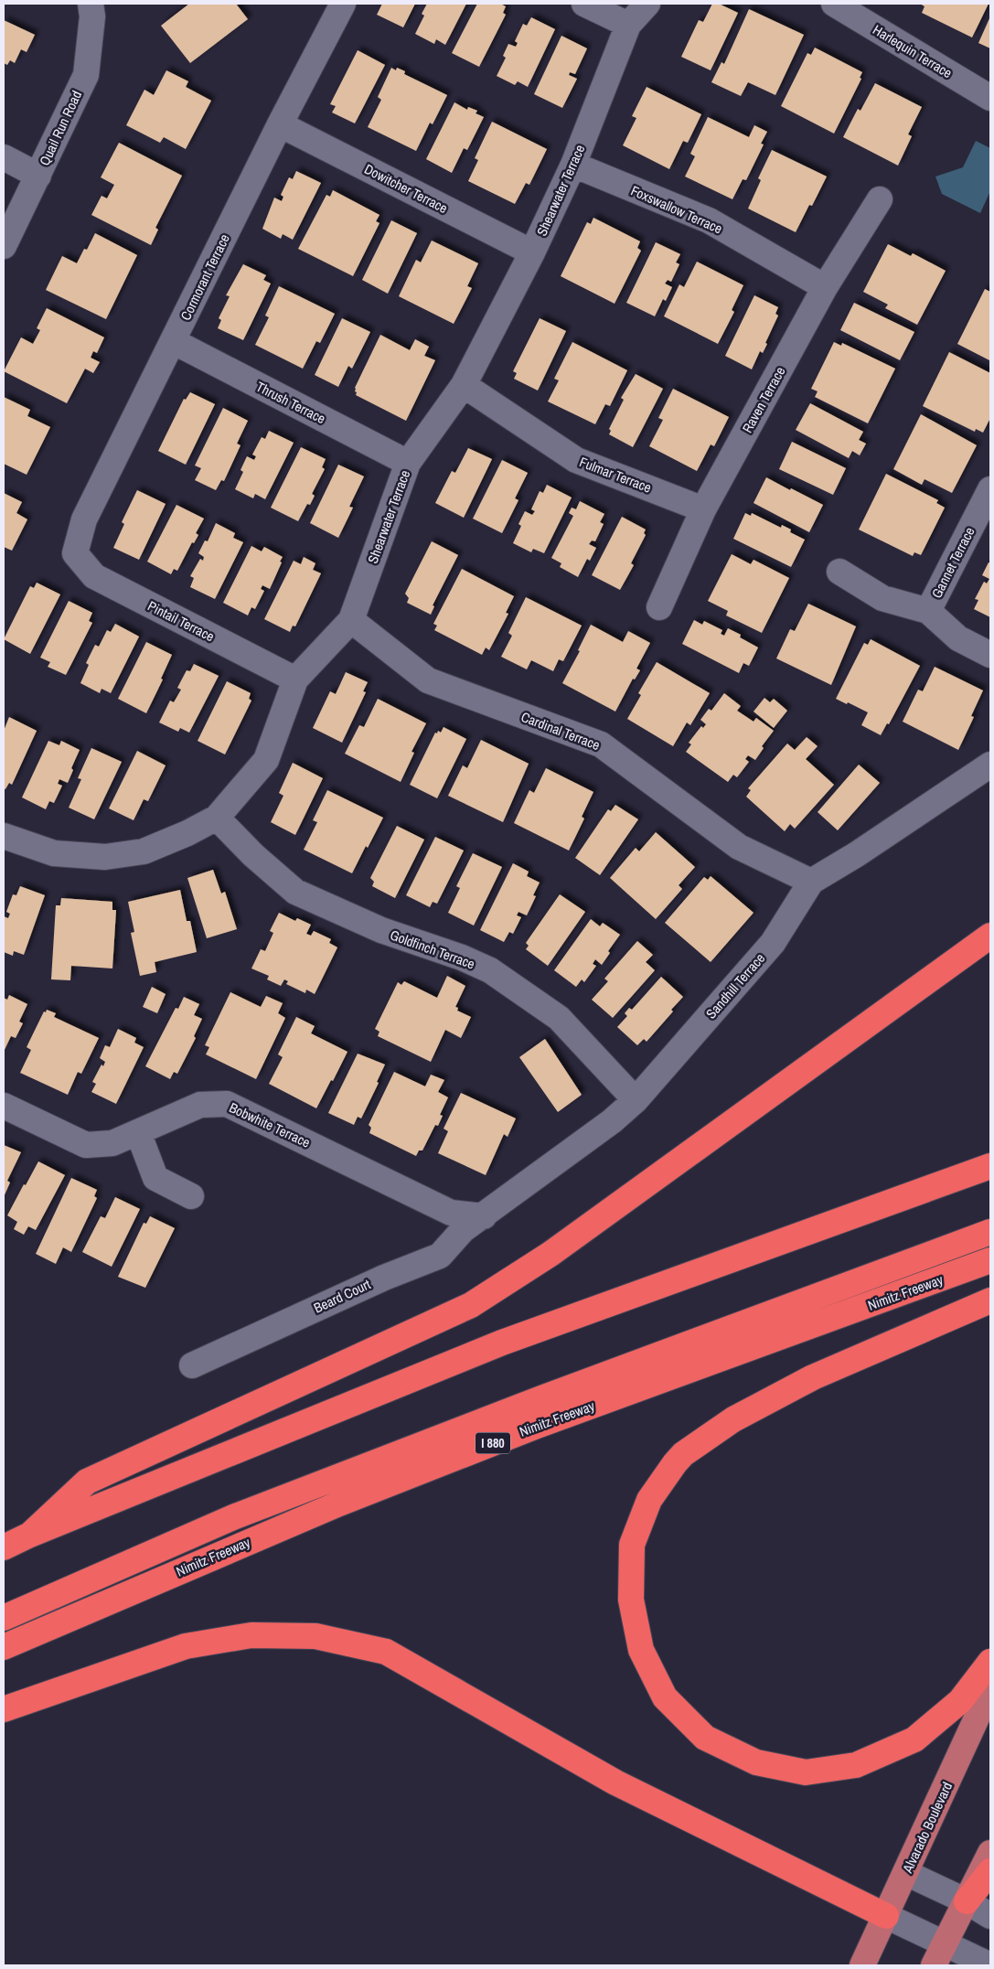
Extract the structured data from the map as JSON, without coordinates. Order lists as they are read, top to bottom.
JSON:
{
  "streets": {
    "highway": ["Nimitz Freeway", "I 880"],
    "main road": ["Alvarado Boulevard"],
    "street": [
      "Harlequin Terrace",
      "Quail Run Road",
      "Dowitcher Terrace",
      "Shearwater Terrace",
      "Foxswallow Terrace",
      "Cormorant Terrace",
      "Raven Terrace",
      "Thrush Terrace",
      "Fulmar Terrace",
      "Gannet Terrace",
      "Pintail Terrace",
      "Cardinal Terrace",
      "Goldfinch Terrace",
      "Sandhill Terrace",
      "Bobwhite Terrace",
      "Beard Court"
    ]
  },
  "crossings": [
    ["Dowitcher Terrace", "Shearwater Terrace"],
    ["Dowitcher Terrace", "Cormorant Terrace"],
    ["Shearwater Terrace", "Foxswallow Terrace"],
    ["Shearwater Terrace", "Thrush Terrace"],
    ["Shearwater Terrace", "Fulmar Terrace"],
    ["Shearwater Terrace", "Pintail Terrace"],
    ["Shearwater Terrace", "Cardinal Terrace"],
    ["Shearwater Terrace", "Goldfinch Terrace"],
    ["Foxswallow Terrace", "Raven Terrace"],
    ["Cormorant Terrace", "Thrush Terrace"],
    ["Cormorant Terrace", "Pintail Terrace"],
    ["Raven Terrace", "Fulmar Terrace"],
    ["Cardinal Terrace", "Sandhill Terrace"],
    ["Goldfinch Terrace", "Sandhill Terrace"],
    ["Sandhill Terrace", "Bobwhite Terrace"],
    ["Sandhill Terrace", "Beard Court"],
    ["Bobwhite Terrace", "Beard Court"]
  ]
}
